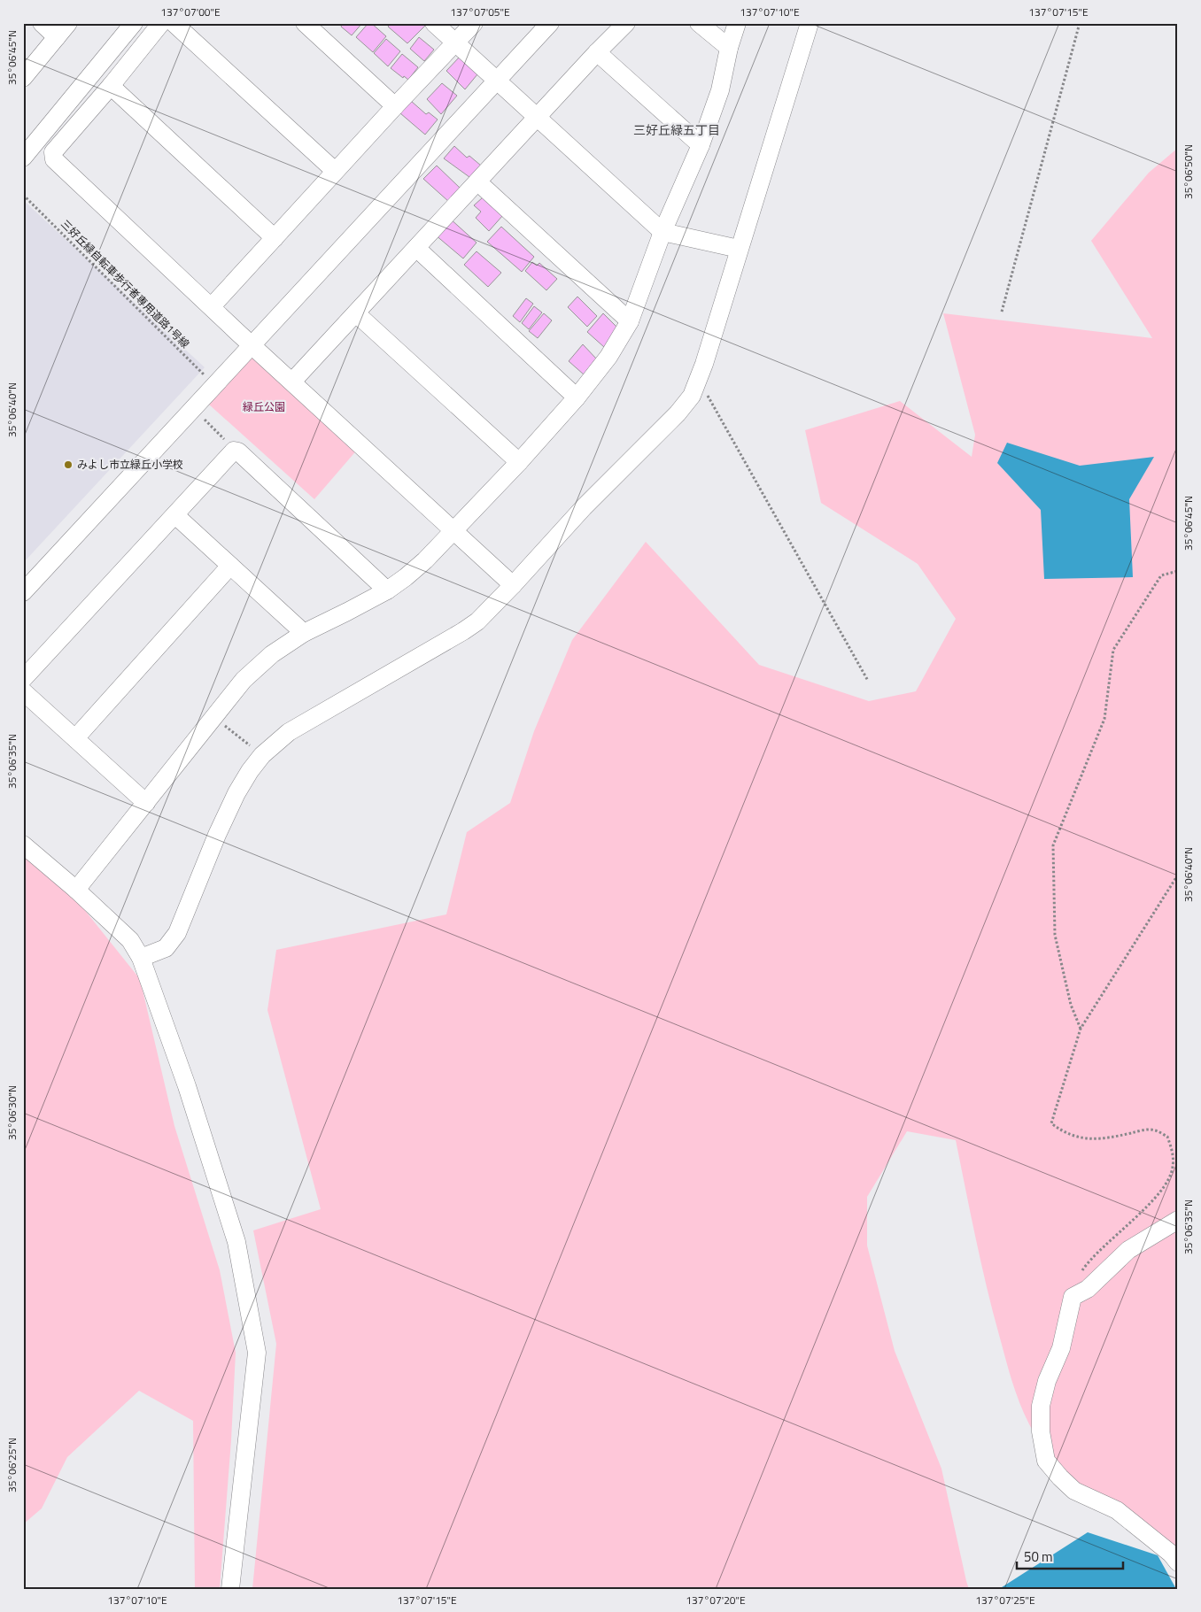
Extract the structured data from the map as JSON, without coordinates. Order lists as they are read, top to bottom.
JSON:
{
  "streets": {
    "path": ["三好丘緑自転車歩行者専用道路1号線"]
  },
  "districts": ["三好丘緑五丁目"],
  "parks": ["緑丘公園"],
  "places": ["みよし市立緑丘小学校"],
  "scale_bar": "50 m",
  "coordinates": [
    "137°07'00\"E",
    "137°07'05\"E",
    "137°07'10\"E",
    "137°07'15\"E",
    "35°06'45\"N",
    "35°06'50\"N",
    "35°06'40\"N",
    "35°06'35\"N",
    "35°06'30\"N",
    "35°06'25\"N",
    "137°07'20\"E",
    "137°07'25\"E"
  ]
}
